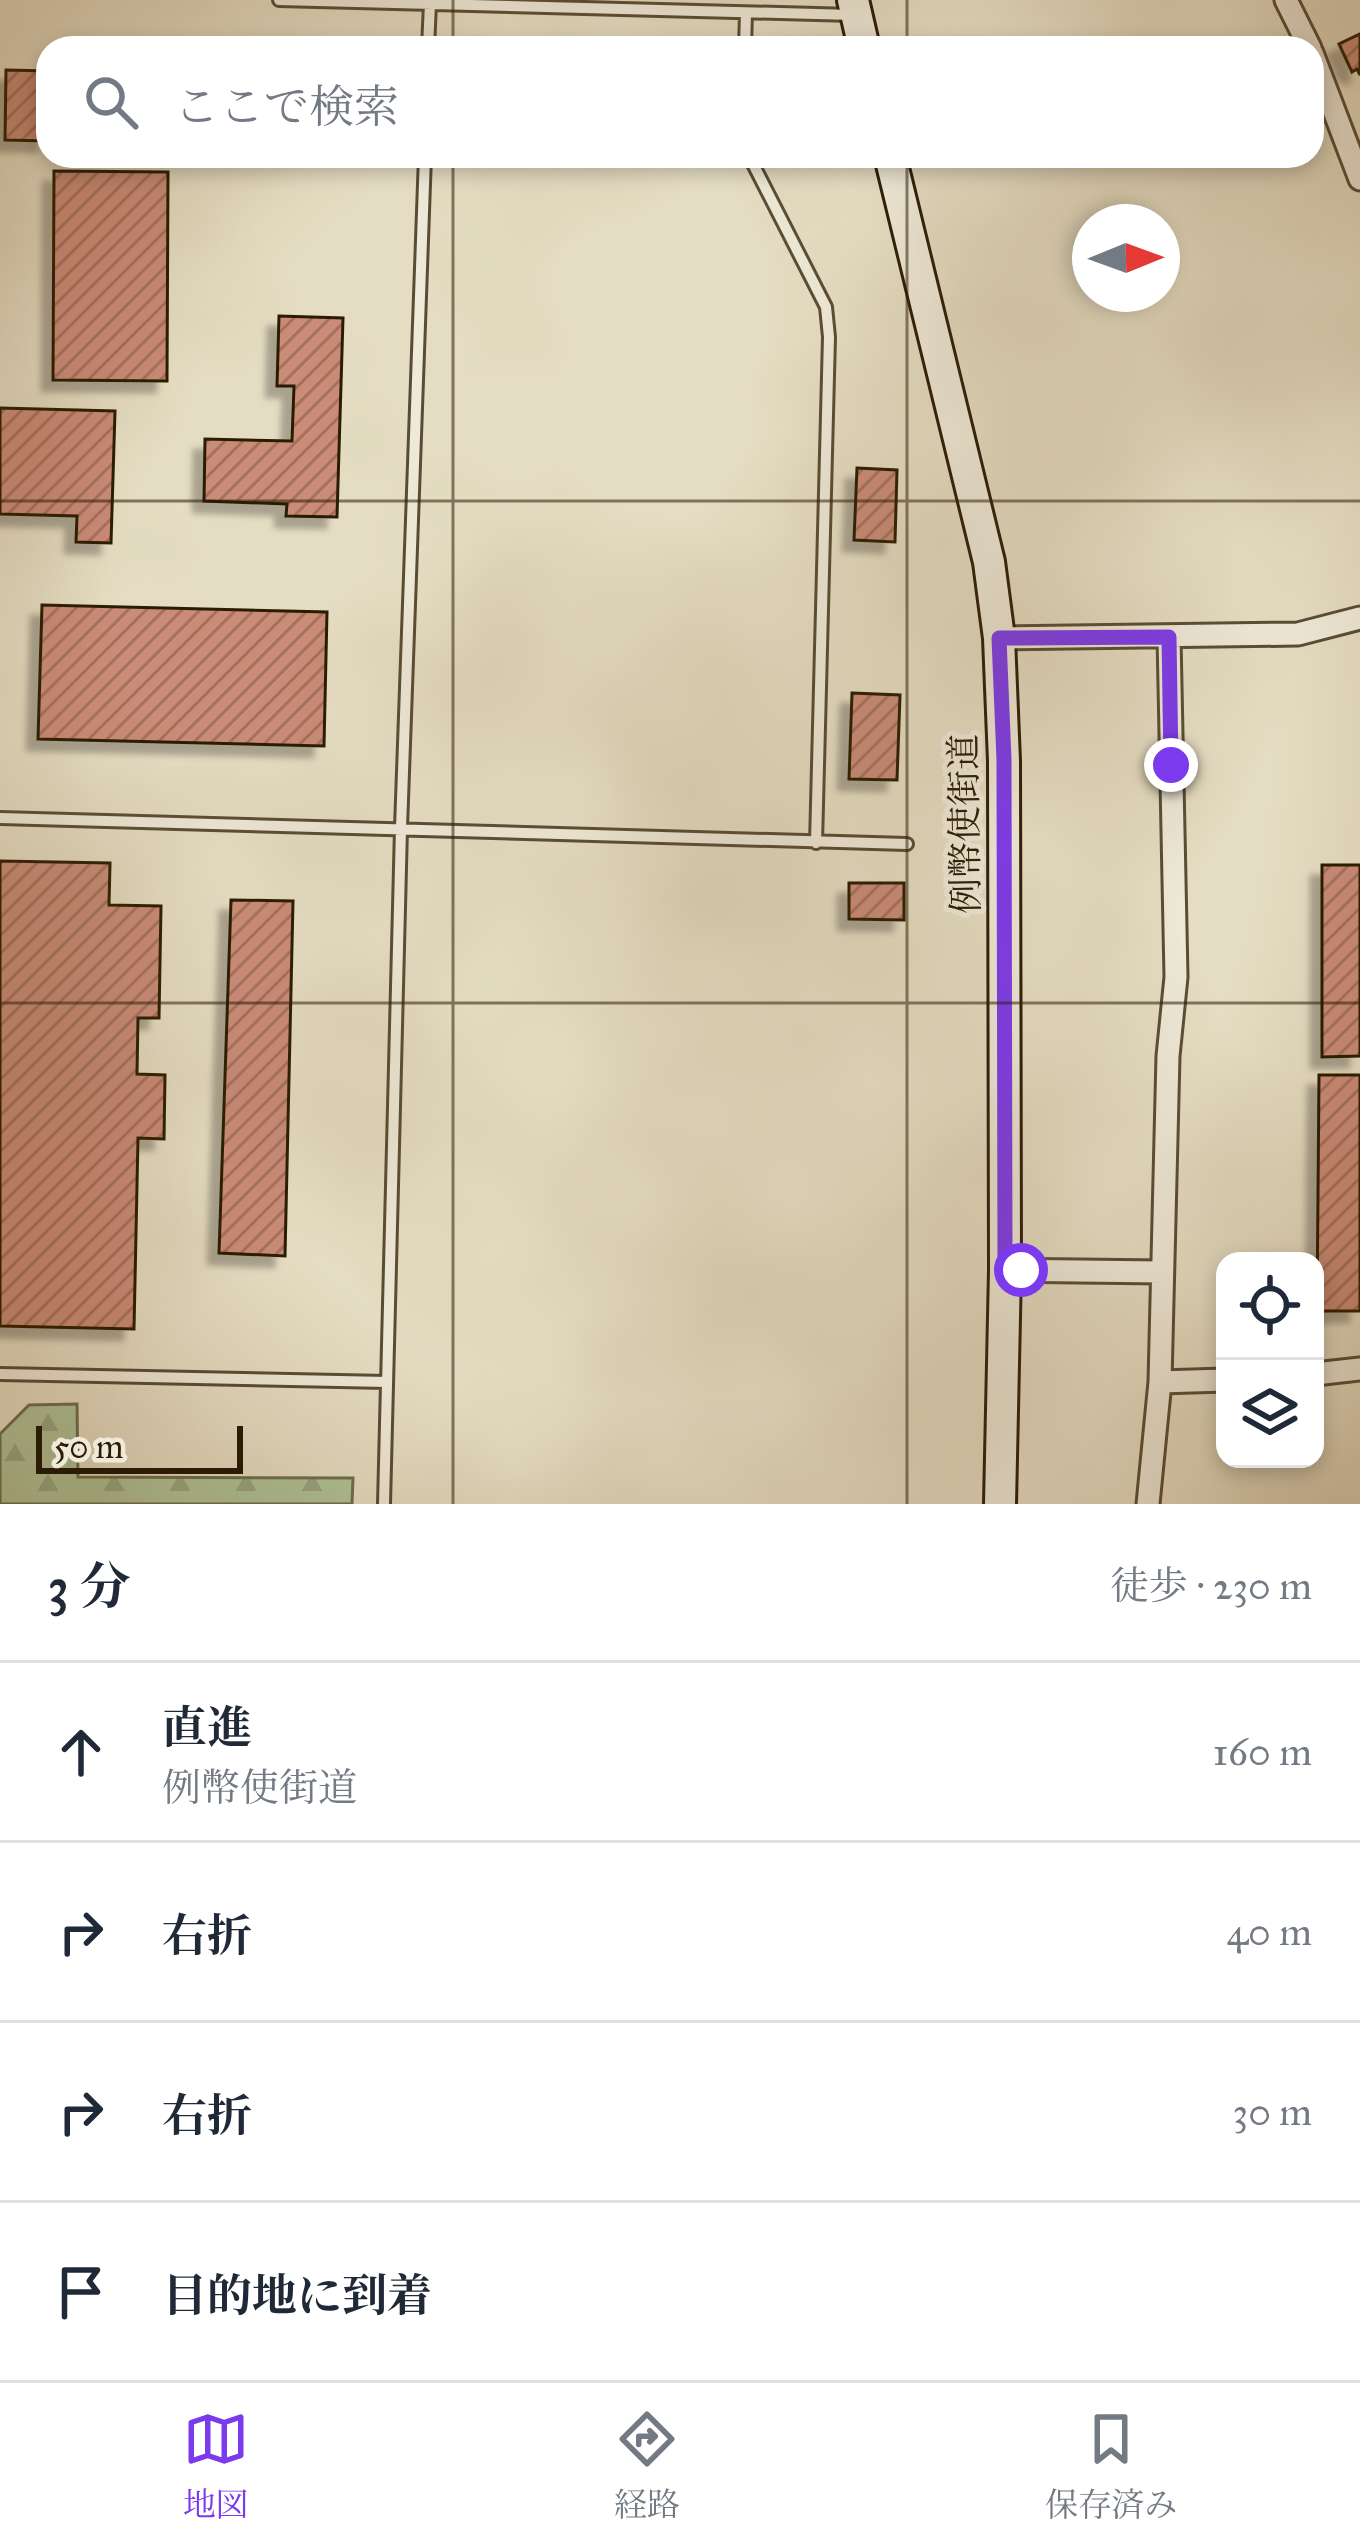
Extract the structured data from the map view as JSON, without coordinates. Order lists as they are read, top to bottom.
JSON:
{
  "streets": {
    "main road": ["例幣使街道"]
  },
  "scale_bar": "50 m",
  "north": "right",
  "page": {
    "search": "ここで検索",
    "scale": "50 m",
    "heading": ["3 分", "徒歩 · 230 m"],
    "list": [
      ["直進", "例幣使街道", "160 m"],
      ["右折", "40 m"],
      ["右折", "30 m"],
      "目的地に到着"
    ],
    "nav": ["地図", "経路", "保存済み"]
  }
}
